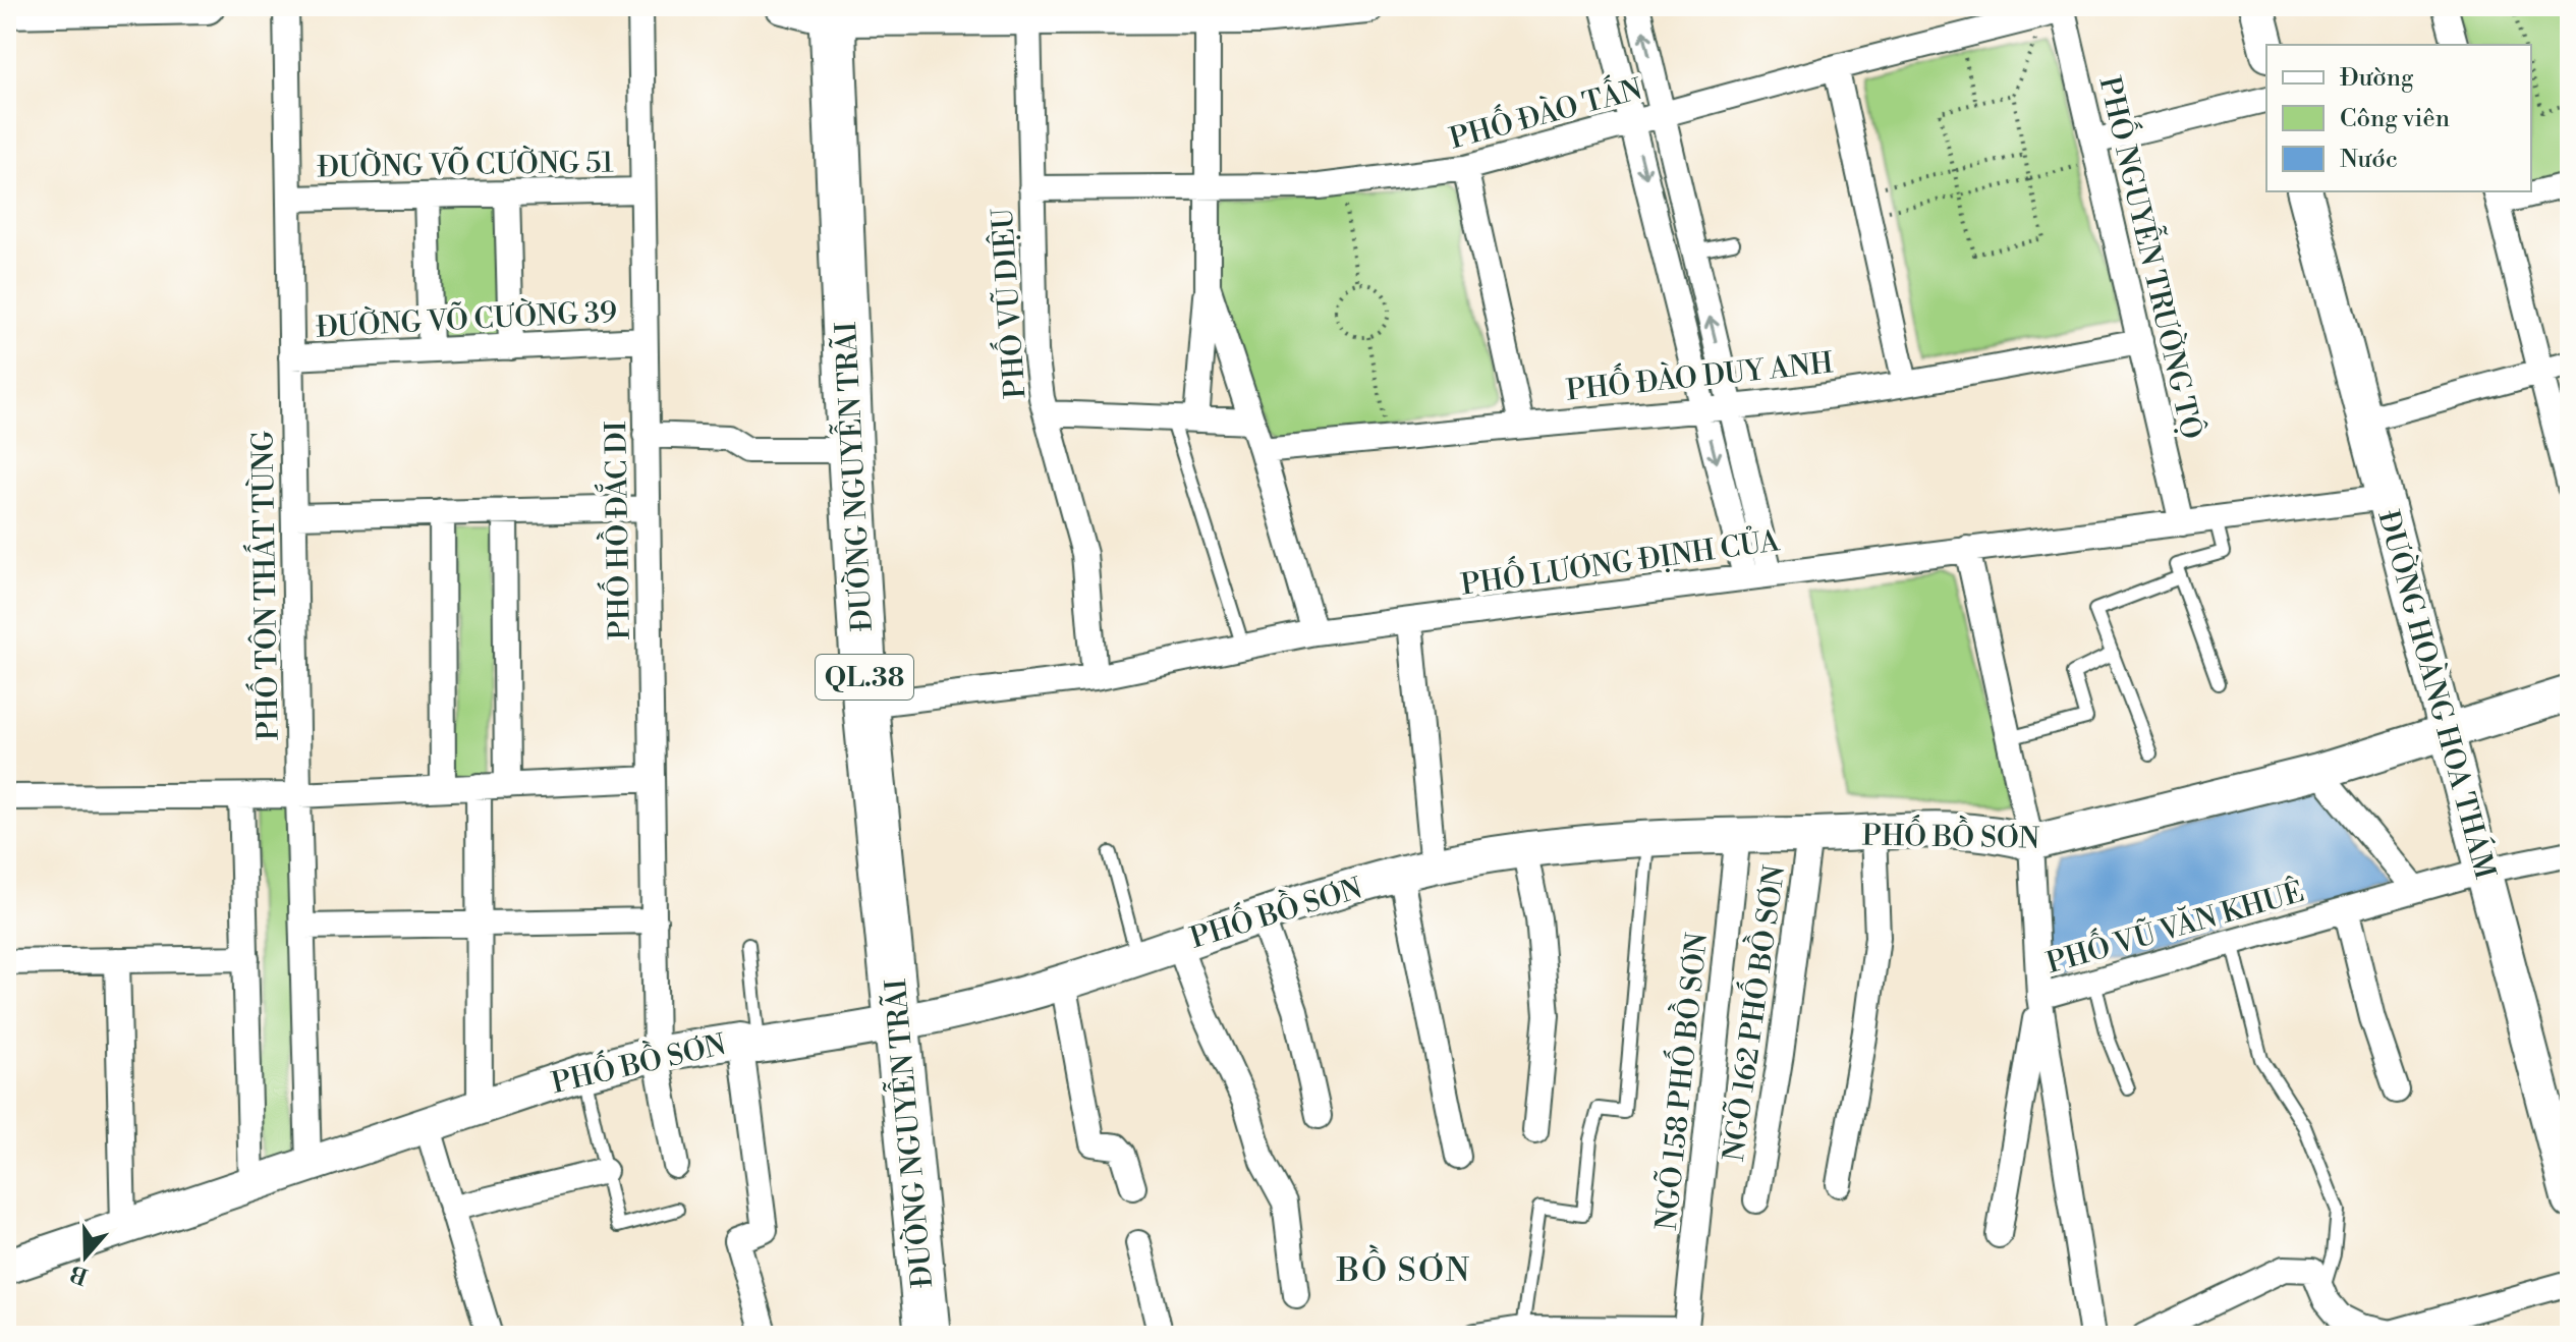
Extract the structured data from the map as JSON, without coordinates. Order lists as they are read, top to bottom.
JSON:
{
  "streets": {
    "highway": ["ĐƯỜNG NGUYỄN TRÃI", "QL.38"],
    "street": [
      "PHỐ ĐÀO TẤN",
      "ĐƯỜNG VÕ CƯỜNG 51",
      "PHỐ NGUYỄN TRƯỜNG TỘ",
      "PHỐ VŨ DIỆU",
      "ĐƯỜNG VÕ CƯỜNG 39",
      "PHỐ ĐÀO DUY ANH",
      "PHỐ HỒ ĐẮC DI",
      "PHỐ LƯƠNG ĐỊNH CỦA",
      "PHỐ TÔN THẤT TÙNG",
      "ĐƯỜNG HOÀNG HOA THÁM",
      "PHỐ BỒ SƠN",
      "PHỐ VŨ VĂN KHUÊ",
      "NGÕ 162 PHỐ BỒ SƠN",
      "NGÕ 158 PHỐ BỒ SƠN"
    ]
  },
  "crossings": [
    ["PHỐ ĐÀO TẤN", "PHỐ NGUYỄN TRƯỜNG TỘ"],
    ["PHỐ ĐÀO TẤN", "PHỐ VŨ DIỆU"],
    ["ĐƯỜNG VÕ CƯỜNG 51", "PHỐ HỒ ĐẮC DI"],
    ["ĐƯỜNG VÕ CƯỜNG 51", "PHỐ TÔN THẤT TÙNG"],
    ["PHỐ NGUYỄN TRƯỜNG TỘ", "PHỐ ĐÀO DUY ANH"],
    ["PHỐ NGUYỄN TRƯỜNG TỘ", "PHỐ LƯƠNG ĐỊNH CỦA"],
    ["PHỐ VŨ DIỆU", "PHỐ LƯƠNG ĐỊNH CỦA"],
    ["ĐƯỜNG VÕ CƯỜNG 39", "PHỐ HỒ ĐẮC DI"],
    ["ĐƯỜNG VÕ CƯỜNG 39", "PHỐ TÔN THẤT TÙNG"],
    ["ĐƯỜNG NGUYỄN TRÃI", "PHỐ LƯƠNG ĐỊNH CỦA"],
    ["ĐƯỜNG NGUYỄN TRÃI", "PHỐ BỒ SƠN"],
    ["PHỐ HỒ ĐẮC DI", "PHỐ BỒ SƠN"],
    ["PHỐ LƯƠNG ĐỊNH CỦA", "ĐƯỜNG HOÀNG HOA THÁM"],
    ["PHỐ LƯƠNG ĐỊNH CỦA", "PHỐ VŨ VĂN KHUÊ"],
    ["PHỐ TÔN THẤT TÙNG", "PHỐ BỒ SƠN"],
    ["ĐƯỜNG HOÀNG HOA THÁM", "PHỐ BỒ SƠN"],
    ["ĐƯỜNG HOÀNG HOA THÁM", "PHỐ VŨ VĂN KHUÊ"],
    ["PHỐ BỒ SƠN", "PHỐ VŨ VĂN KHUÊ"],
    ["PHỐ BỒ SƠN", "NGÕ 162 PHỐ BỒ SƠN"],
    ["PHỐ BỒ SƠN", "NGÕ 158 PHỐ BỒ SƠN"]
  ],
  "districts": ["BỒ SƠN"],
  "legend": ["Đường", "Công viên", "Nước"],
  "north": "bottom"
}
